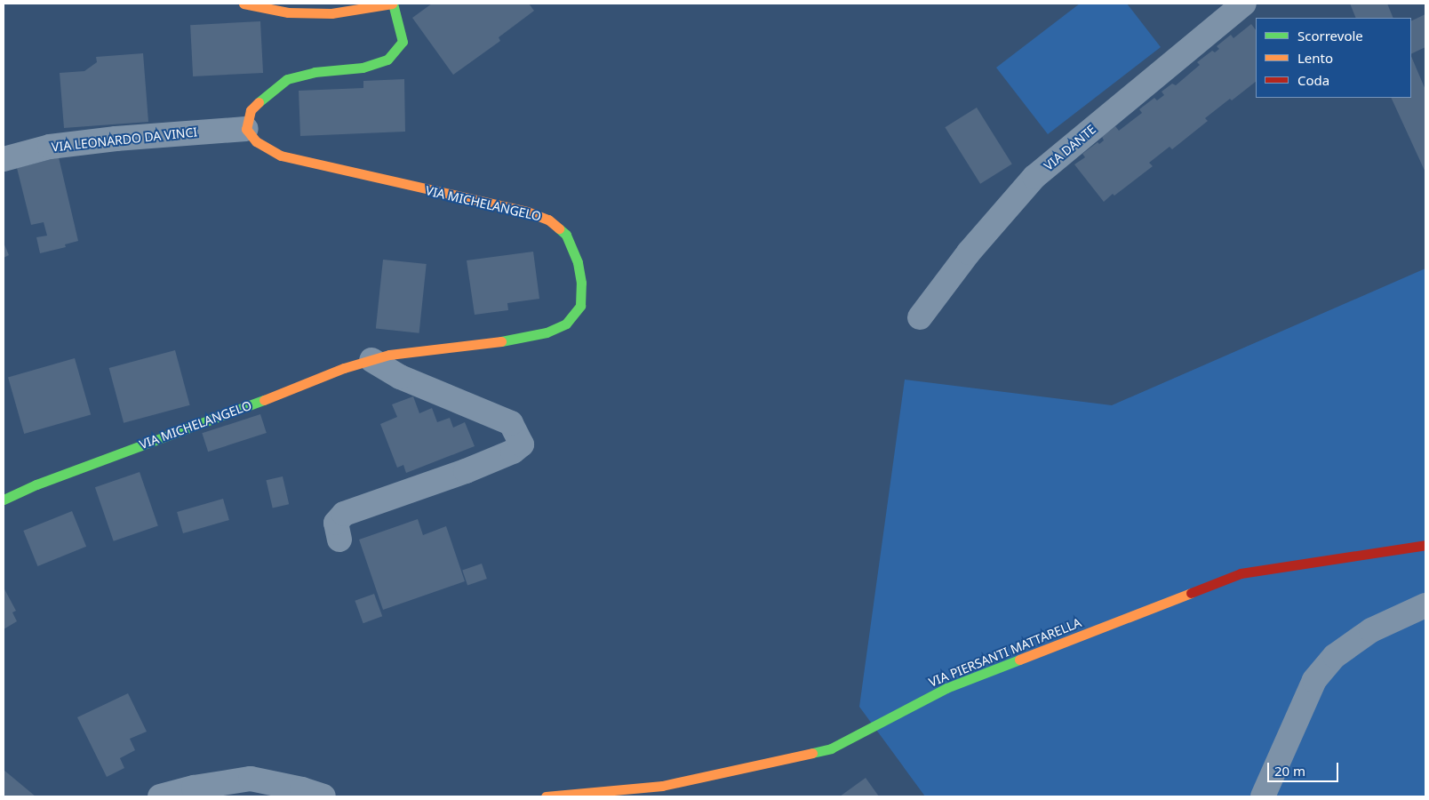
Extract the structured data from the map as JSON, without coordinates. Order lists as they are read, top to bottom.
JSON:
{
  "streets": {
    "street": [
      "VIA LEONARDO DA VINCI",
      "VIA DANTE",
      "VIA MICHELANGELO",
      "VIA PIERSANTI MATTARELLA"
    ]
  },
  "crossings": [
    ["VIA LEONARDO DA VINCI", "VIA MICHELANGELO"]
  ],
  "legend": ["Scorrevole", "Lento", "Coda"],
  "scale_bar": "20 m"
}
